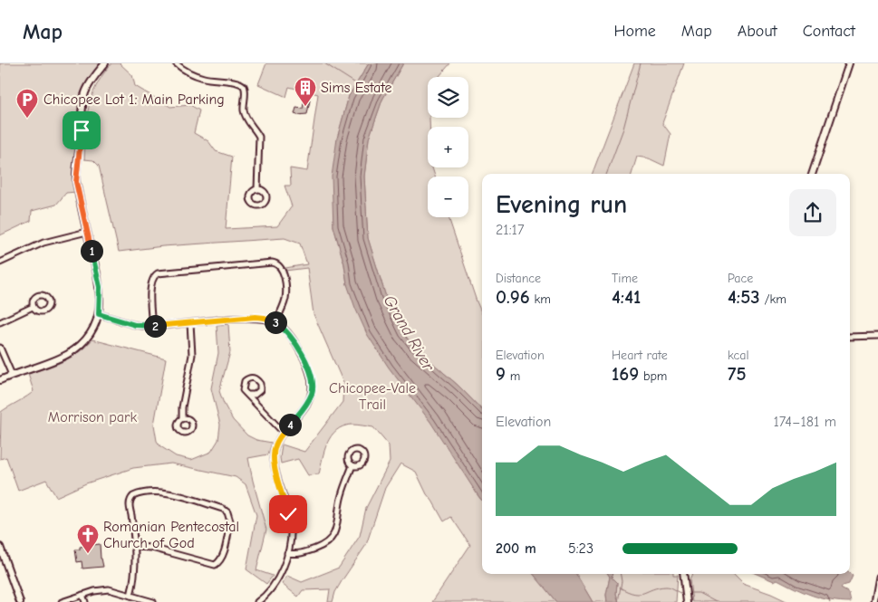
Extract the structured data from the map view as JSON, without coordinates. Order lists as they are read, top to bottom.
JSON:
{
  "water": ["Grand River"],
  "parks": ["Chicopee-Vale Trail", "Morrison park"],
  "places": {
    "building": ["Sims Estate"],
    "parking": ["Chicopee Lot 1: Main Parking"],
    "church": ["Romanian Pentecostal Church of God"]
  },
  "page": {
    "header": "Map",
    "nav": [
      "Home",
      "Map",
      "About",
      "Contact"
    ],
    "map_buttons": ["+", "−"],
    "heading": ["Evening run", "21:17"],
    "pins": [
      "1",
      "3",
      "2",
      "4"
    ],
    "stats": [
      ["Distance", "0.96 km"],
      ["Time", "4:41"],
      ["Pace", "4:53 /km"],
      ["Elevation", "9 m"],
      ["Heart rate", "169 bpm"],
      ["kcal", "75"]
    ],
    "chart": ["Elevation", "174–181 m"],
    "list": [
      {
        "name": "200 m",
        "note": "5:23"
      }
    ]
  }
}
